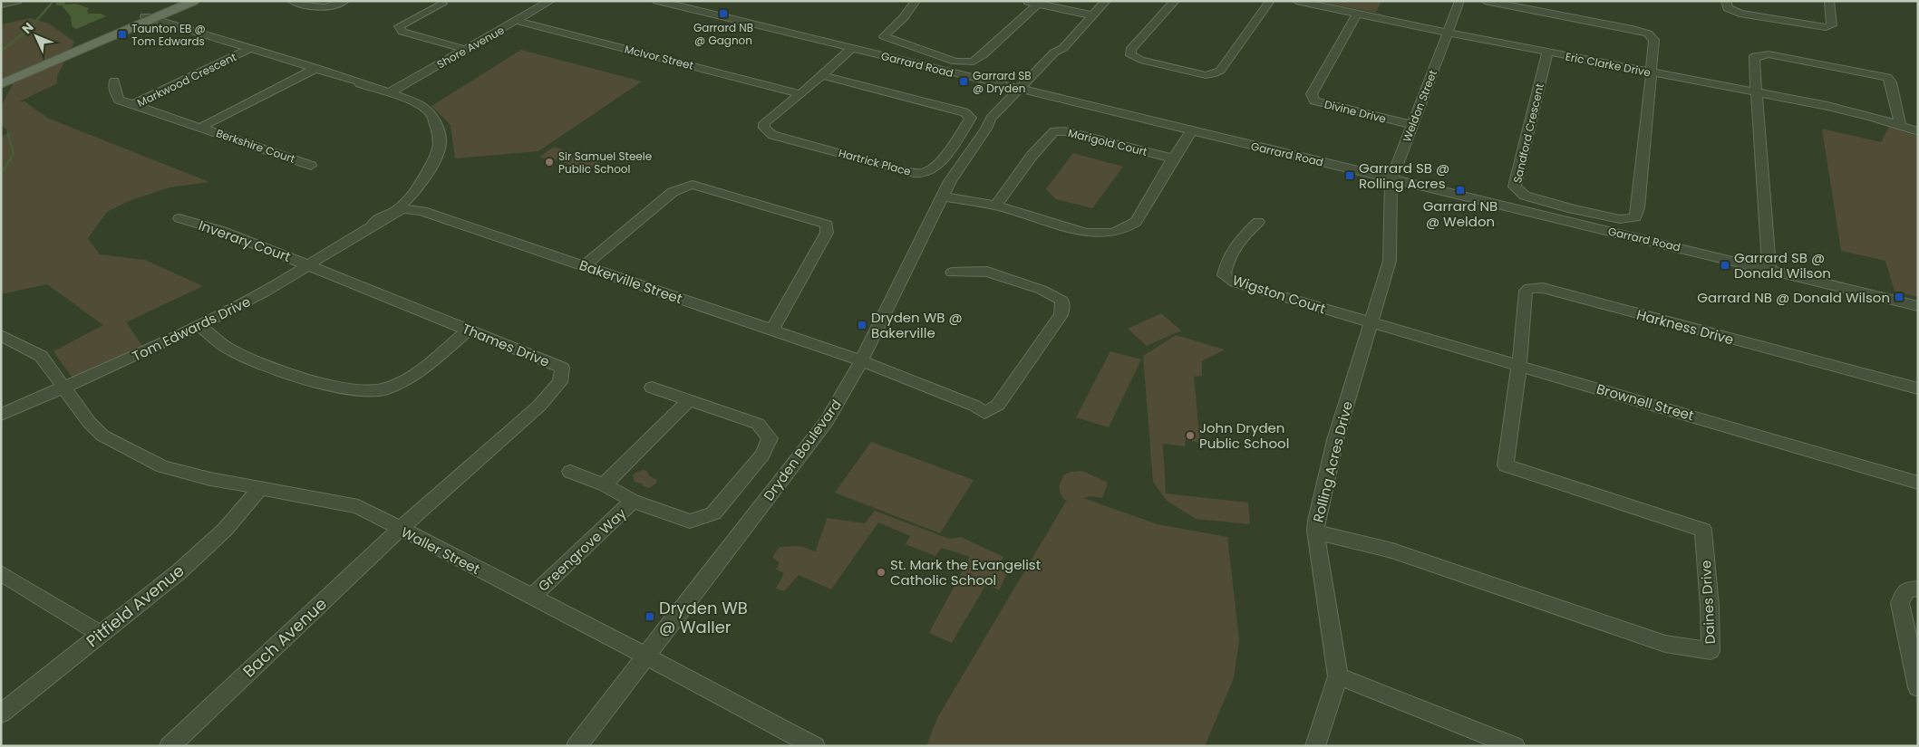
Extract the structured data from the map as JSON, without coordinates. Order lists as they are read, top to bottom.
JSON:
{
  "streets": {
    "street": [
      "Shore Avenue",
      "McIvor Street",
      "Garrard Road",
      "Eric Clarke Drive",
      "Markwood Crescent",
      "Weldon Street",
      "Divine Drive",
      "Sandford Crescent",
      "Marigold Court",
      "Berkshire Court",
      "Hartrick Place",
      "Inverary Court",
      "Bakerville Street",
      "Wigston Court",
      "Harkness Drive",
      "Tom Edwards Drive",
      "Thames Drive",
      "Brownell Street",
      "Dryden Boulevard",
      "Rolling Acres Drive",
      "Greengrove Way",
      "Waller Street",
      "Daines Drive",
      "Pitfield Avenue",
      "Bach Avenue"
    ]
  },
  "crossings": [
    ["Shore Avenue", "McIvor Street"],
    ["Shore Avenue", "Tom Edwards Drive"],
    ["McIvor Street", "Hartrick Place"],
    ["Garrard Road", "Weldon Street"],
    ["Garrard Road", "Hartrick Place"],
    ["Garrard Road", "Dryden Boulevard"],
    ["Garrard Road", "Rolling Acres Drive"],
    ["Eric Clarke Drive", "Weldon Street"],
    ["Eric Clarke Drive", "Divine Drive"],
    ["Eric Clarke Drive", "Sandford Crescent"],
    ["Markwood Crescent", "Berkshire Court"],
    ["Markwood Crescent", "Tom Edwards Drive"],
    ["Weldon Street", "Divine Drive"],
    ["Weldon Street", "Rolling Acres Drive"],
    ["Inverary Court", "Tom Edwards Drive"],
    ["Inverary Court", "Thames Drive"],
    ["Bakerville Street", "Tom Edwards Drive"],
    ["Bakerville Street", "Dryden Boulevard"],
    ["Wigston Court", "Brownell Street"],
    ["Wigston Court", "Rolling Acres Drive"],
    ["Harkness Drive", "Brownell Street"],
    ["Harkness Drive", "Daines Drive"],
    ["Tom Edwards Drive", "Thames Drive"],
    ["Tom Edwards Drive", "Waller Street"],
    ["Thames Drive", "Waller Street"],
    ["Thames Drive", "Bach Avenue"],
    ["Brownell Street", "Rolling Acres Drive"],
    ["Brownell Street", "Daines Drive"],
    ["Dryden Boulevard", "Waller Street"],
    ["Rolling Acres Drive", "Daines Drive"],
    ["Greengrove Way", "Waller Street"],
    ["Waller Street", "Pitfield Avenue"],
    ["Waller Street", "Bach Avenue"]
  ],
  "places": {
    "transit": [
      "Garrard NB @ Gagnon",
      "Taunton EB @ Tom Edwards",
      "Garrard SB @ Dryden",
      "Garrard SB @ Rolling Acres",
      "Garrard NB @ Weldon",
      "Garrard SB @ Donald Wilson",
      "Garrard NB @ Donald Wilson",
      "Dryden WB @ Bakerville",
      "Dryden WB @ Waller"
    ],
    "other": ["Sir Samuel Steele Public School", "John Dryden Public School", "St. Mark the Evangelist Catholic School"]
  },
  "north": "top left"
}
